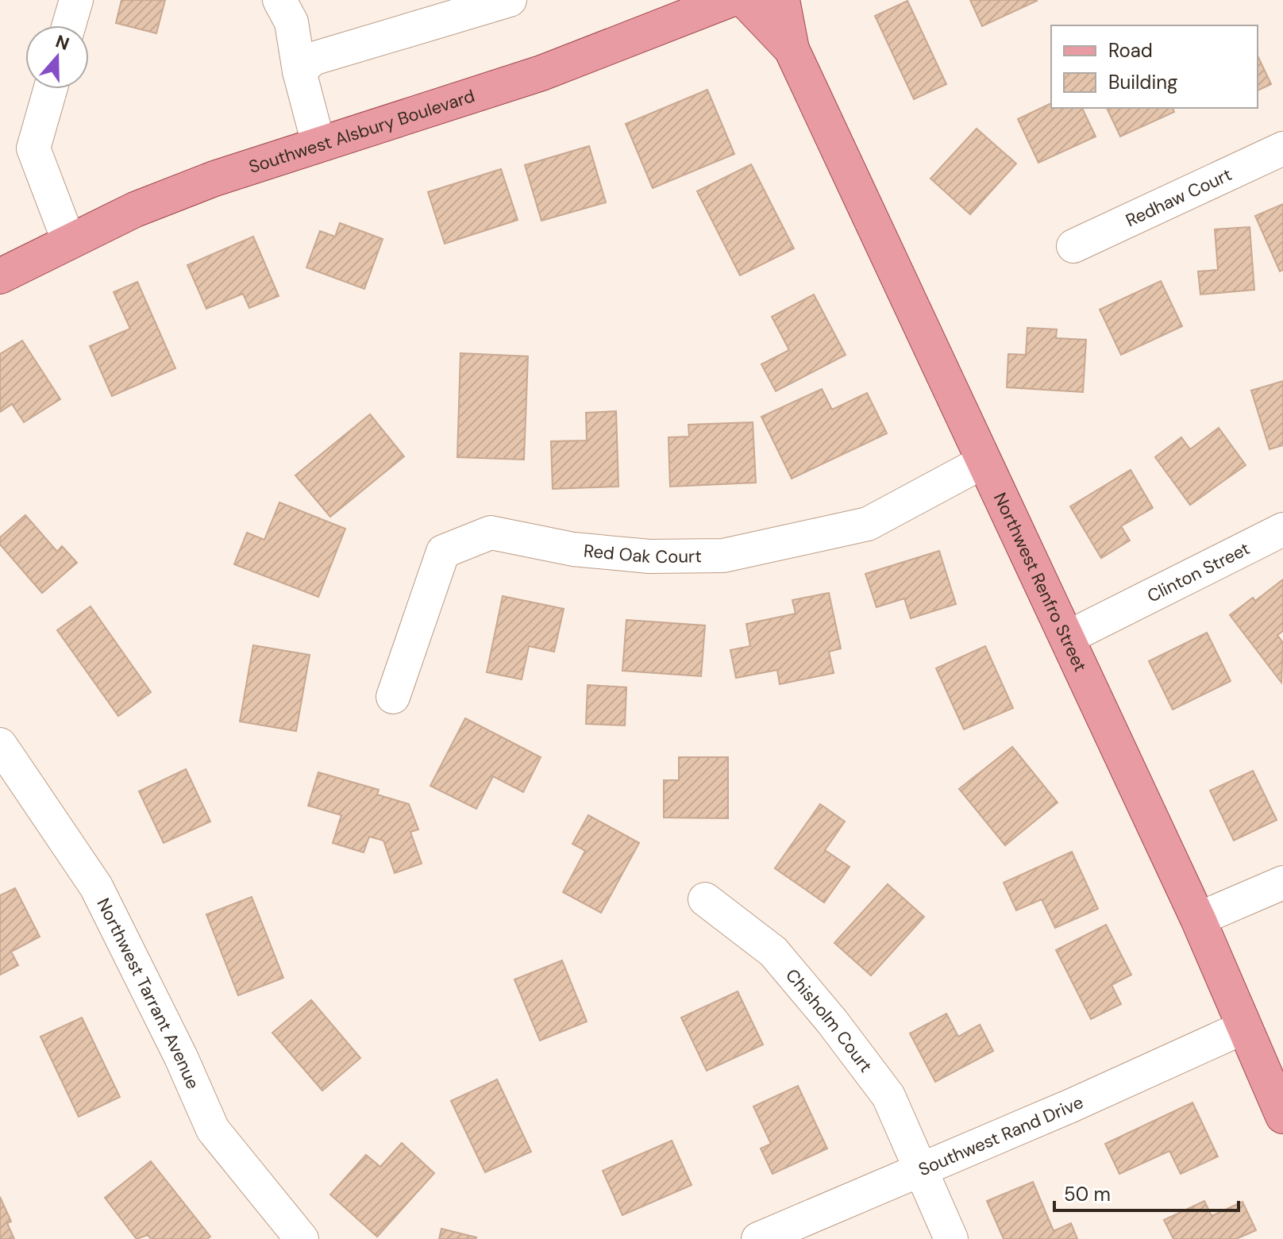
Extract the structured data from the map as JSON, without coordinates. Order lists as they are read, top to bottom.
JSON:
{
  "streets": {
    "main road": ["Southwest Alsbury Boulevard", "Northwest Renfro Street"],
    "street": [
      "Redhaw Court",
      "Red Oak Court",
      "Clinton Street",
      "Northwest Tarrant Avenue",
      "Chisholm Court",
      "Southwest Rand Drive"
    ]
  },
  "crossings": [
    ["Red Oak Court", "Northwest Renfro Street"],
    ["Clinton Street", "Northwest Renfro Street"],
    ["Northwest Renfro Street", "Southwest Rand Drive"],
    ["Chisholm Court", "Southwest Rand Drive"]
  ],
  "legend": ["Road", "Building"],
  "scale_bar": "50 m",
  "north": "top"
}
